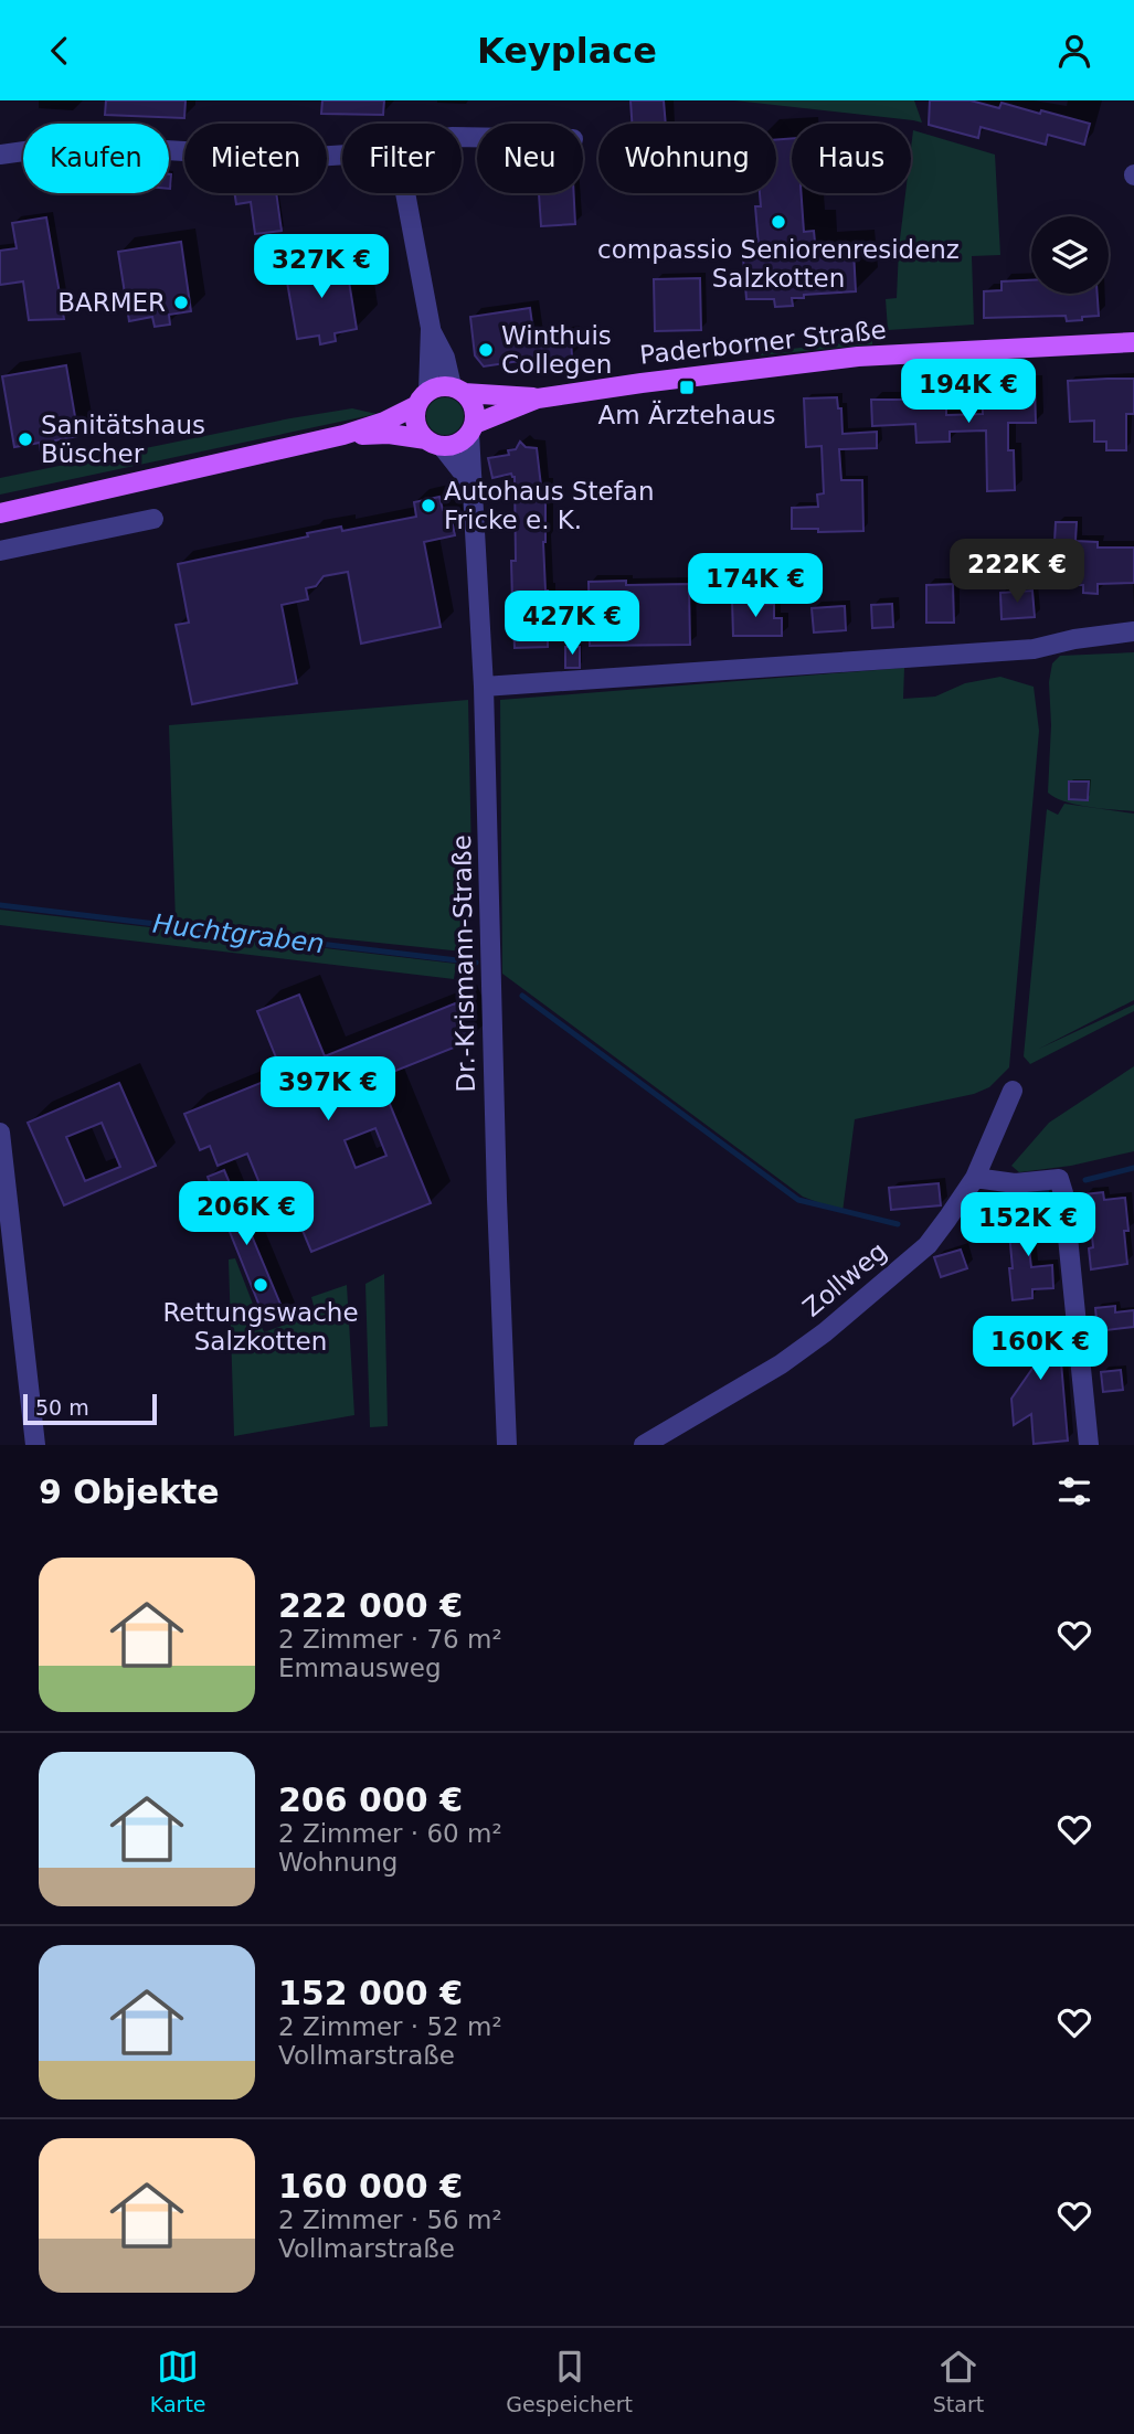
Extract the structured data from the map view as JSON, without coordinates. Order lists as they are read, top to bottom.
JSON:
{
  "streets": {
    "main road": ["Paderborner Straße"],
    "street": ["Dr.-Krismann-Straße", "Zollweg"]
  },
  "crossings": [
    ["Paderborner Straße", "Dr.-Krismann-Straße"]
  ],
  "water": ["Huchtgraben"],
  "places": {
    "other": [
      "compassio Seniorenresidenz Salzkotten",
      "BARMER",
      "Winthuis Collegen",
      "Sanitätshaus Büscher",
      "Autohaus Stefan Fricke e. K.",
      "Rettungswache Salzkotten"
    ],
    "transit": ["Am Ärztehaus"]
  },
  "scale_bar": "50 m",
  "page": {
    "header": "Keyplace",
    "chip": [
      "Kaufen",
      "Mieten",
      "Filter",
      "Neu",
      "Wohnung",
      "Haus"
    ],
    "price": [
      "327K €",
      "194K €",
      "222K €",
      "174K €",
      "427K €",
      "397K €",
      "206K €",
      "152K €",
      "160K €"
    ],
    "scale": "50 m",
    "heading": "9 Objekte",
    "list": [
      {
        "name": "222 000 €",
        "note": "2 Zimmer · 76 m² · Emmausweg"
      },
      {
        "name": "206 000 €",
        "note": "2 Zimmer · 60 m² · Wohnung"
      },
      {
        "name": "152 000 €",
        "note": "2 Zimmer · 52 m² · Vollmarstraße"
      },
      {
        "name": "160 000 €",
        "note": "2 Zimmer · 56 m² · Vollmarstraße"
      }
    ],
    "tabs": ["Karte", "Gespeichert", "Start"]
  }
}
